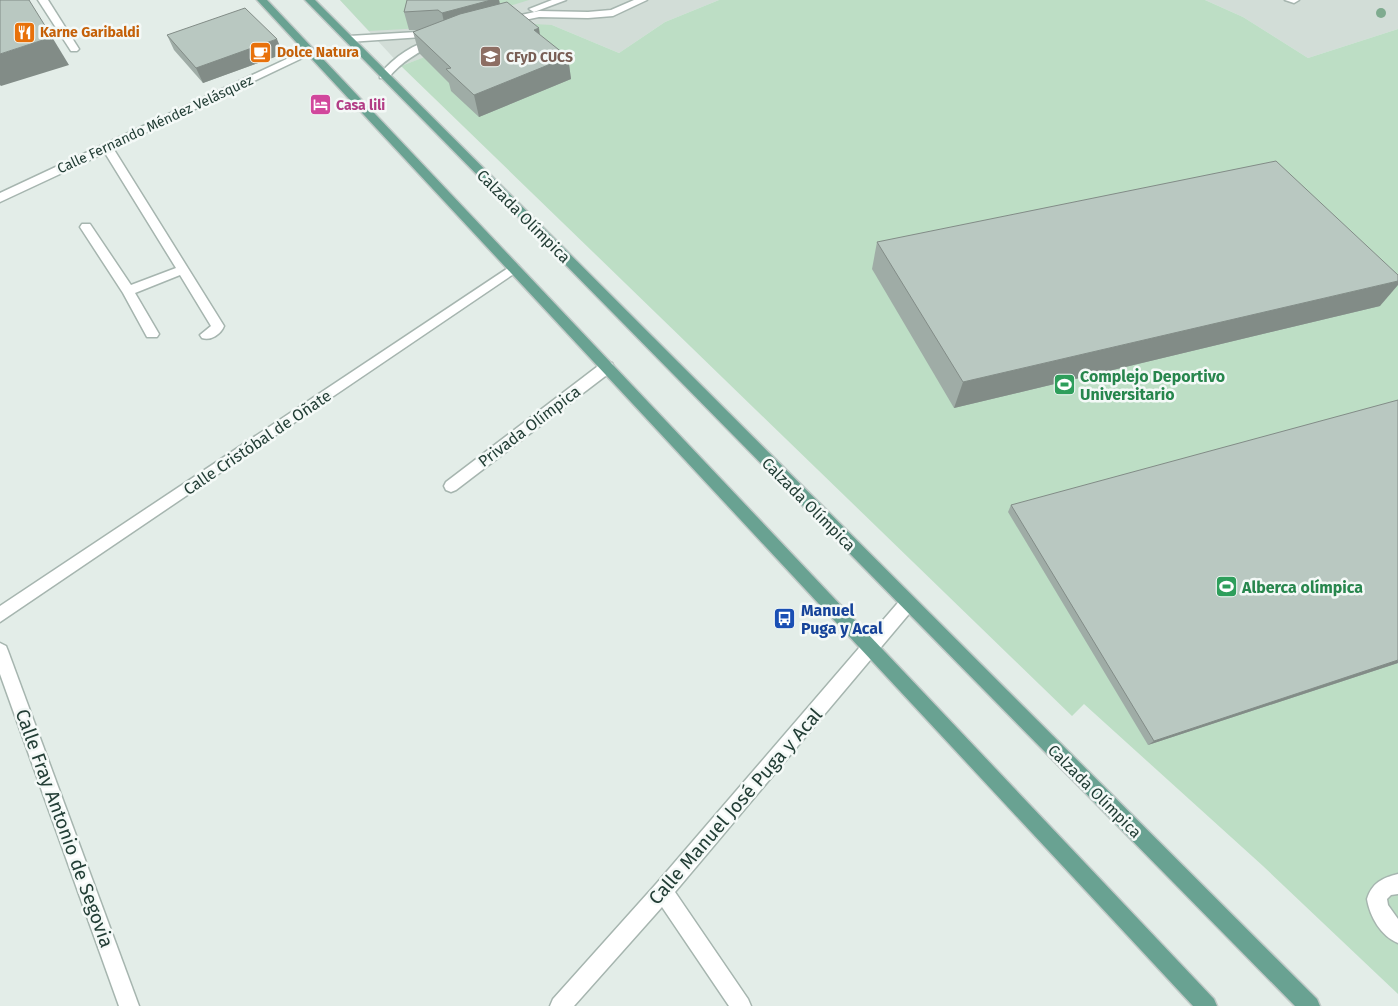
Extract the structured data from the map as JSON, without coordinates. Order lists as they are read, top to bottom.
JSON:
{
  "streets": {
    "main road": ["Calzada Olímpica"],
    "street": [
      "Calle Fernando Méndez Velásquez",
      "Privada Olímpica",
      "Calle Cristóbal de Oñate",
      "Calle Manuel José Puga y Acal",
      "Calle Fray Antonio de Segovia"
    ]
  },
  "crossings": [
    ["Calzada Olímpica", "Calle Manuel José Puga y Acal"]
  ],
  "places": {
    "restaurant": ["Karne Garibaldi"],
    "cafe": ["Dolce Natura"],
    "school or university": ["CFyD CUCS"],
    "hotel": ["Casa lili"],
    "sports": ["Complejo Deportivo Universitario", "Alberca olímpica"],
    "bus stop": ["Manuel Puga y Acal"]
  }
}
